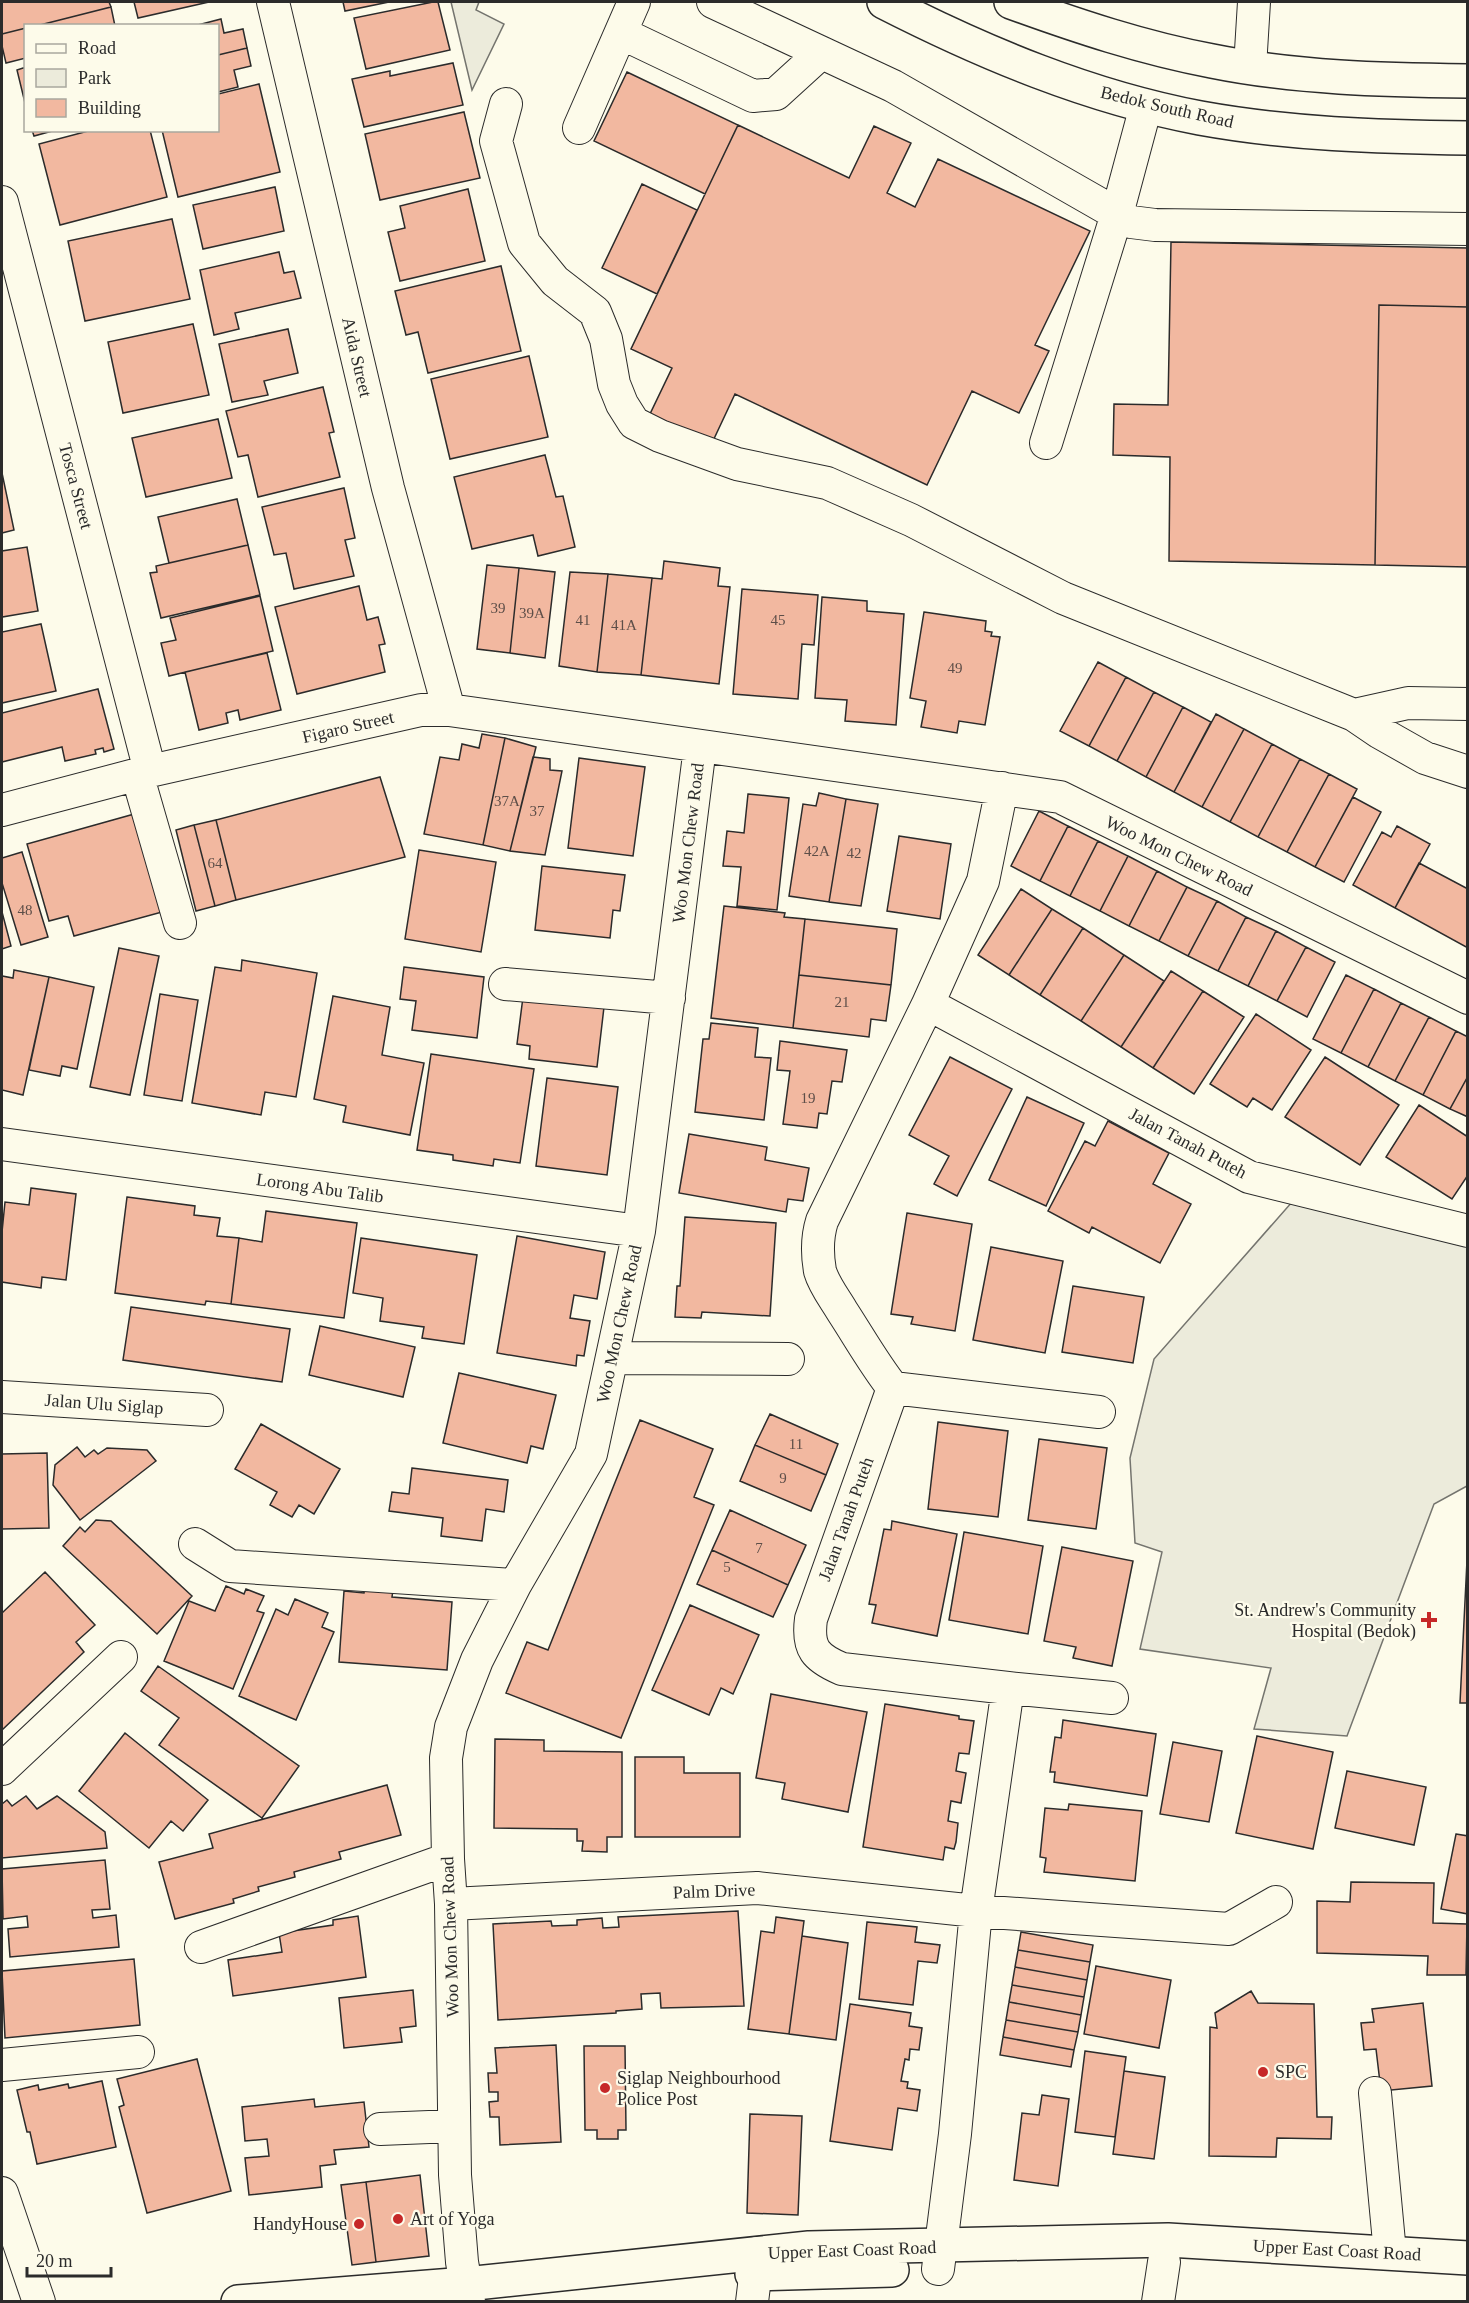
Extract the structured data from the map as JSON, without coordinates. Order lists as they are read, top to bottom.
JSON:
{
  "streets": {
    "main road": ["Bedok South Road", "Upper East Coast Road"],
    "street": [
      "Aida Street",
      "Tosca Street",
      "Figaro Street",
      "Woo Mon Chew Road",
      "Jalan Tanah Puteh",
      "Lorong Abu Talib",
      "Jalan Ulu Siglap",
      "Palm Drive"
    ]
  },
  "crossings": [
    ["Aida Street", "Figaro Street"],
    ["Tosca Street", "Figaro Street"],
    ["Figaro Street", "Woo Mon Chew Road"],
    ["Woo Mon Chew Road", "Lorong Abu Talib"],
    ["Woo Mon Chew Road", "Palm Drive"],
    ["Woo Mon Chew Road", "Upper East Coast Road"]
  ],
  "places": {
    "health": ["St. Andrew's Community Hospital (Bedok)"],
    "other": [
      "SPC",
      "Siglap Neighbourhood Police Post",
      "Art of Yoga",
      "HandyHouse"
    ]
  },
  "house_numbers": [
    "39",
    "39A",
    "41",
    "45",
    "41A",
    "49",
    "37A",
    "37",
    "42A",
    "42",
    "64",
    "48",
    "21",
    "19",
    "11",
    "9",
    "7",
    "5"
  ],
  "legend": ["Road", "Park", "Building"],
  "scale_bar": "20 m"
}
